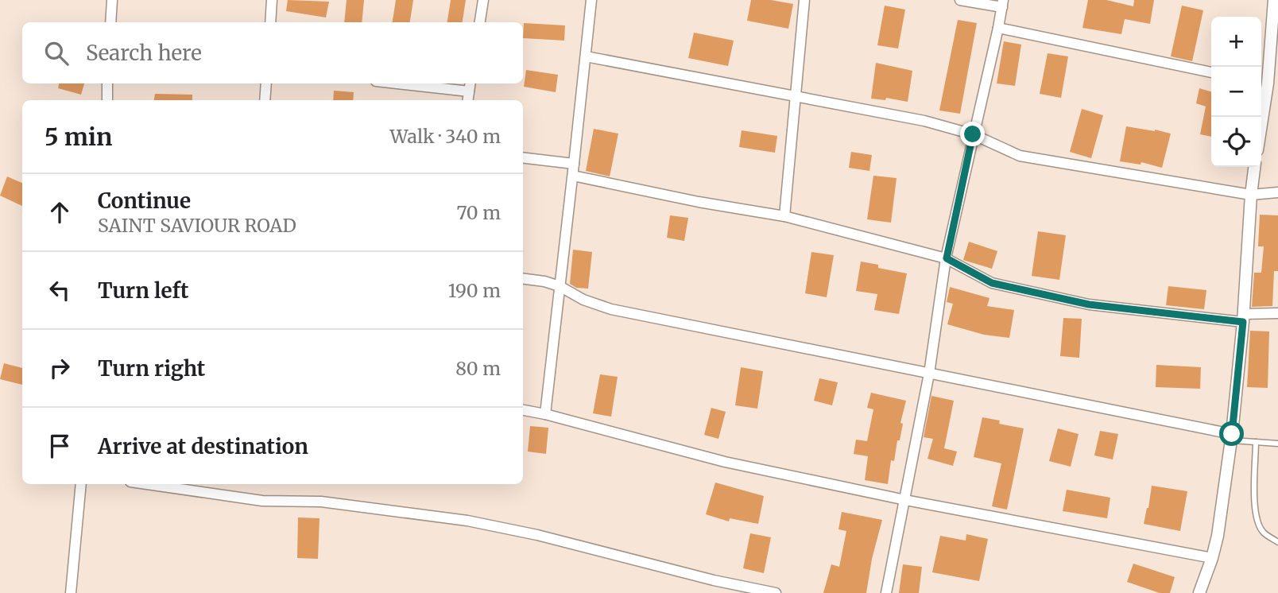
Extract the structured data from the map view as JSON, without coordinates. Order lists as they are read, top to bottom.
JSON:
{
  "page": {
    "map_buttons": ["+", "−"],
    "search": "Search here",
    "heading": ["5 min", "Walk · 340 m"],
    "list": [
      ["Continue", "SAINT SAVIOUR ROAD", "70 m"],
      ["Turn left", "190 m"],
      ["Turn right", "80 m"],
      "Arrive at destination"
    ]
  }
}
